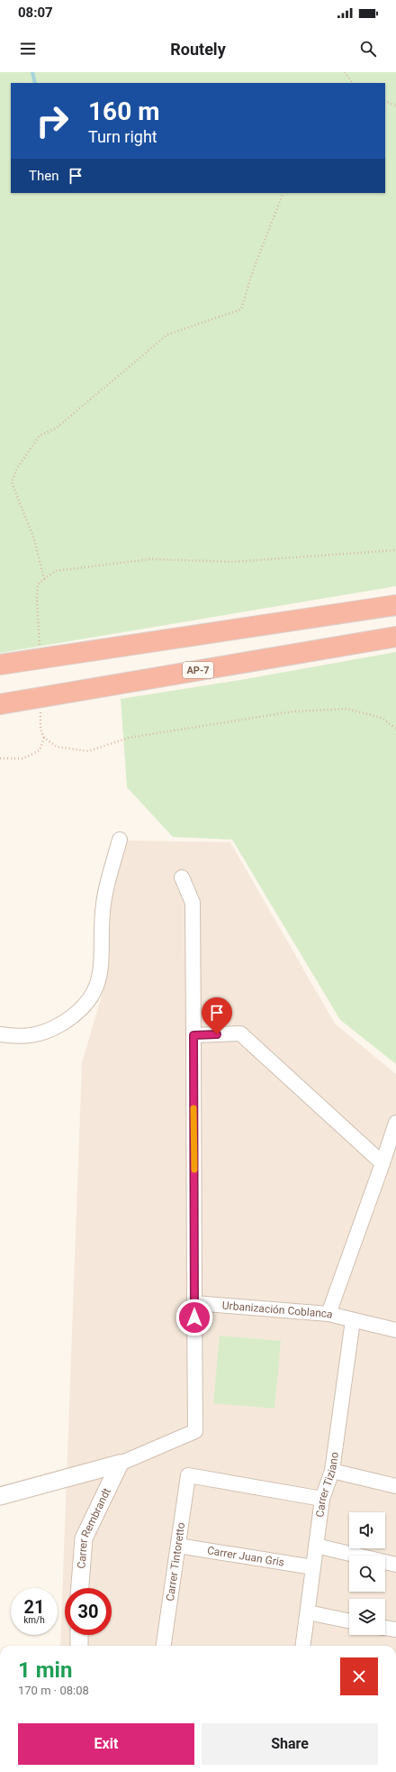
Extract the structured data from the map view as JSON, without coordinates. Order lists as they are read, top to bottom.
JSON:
{
  "streets": {
    "highway": ["AP-7"],
    "street": [
      "Urbanización Coblanca",
      "Carrer Tiziano",
      "Carrer Rembrandt",
      "Carrer Juan Gris",
      "Carrer Tintoretto"
    ]
  },
  "crossings": [
    ["Urbanización Coblanca", "Carrer Tiziano"],
    ["Carrer Tiziano", "Carrer Juan Gris"],
    ["Carrer Tiziano", "Carrer Tintoretto"],
    ["Carrer Juan Gris", "Carrer Tintoretto"]
  ],
  "page": {
    "status": "08:07",
    "header": "Routely",
    "turn": ["160 m", "Turn right"],
    "then": "Then",
    "speed": "21 km/h",
    "limit": "30",
    "heading": ["1 min", "170 m · 08:08"],
    "buttons": ["Exit", "Share"]
  }
}
